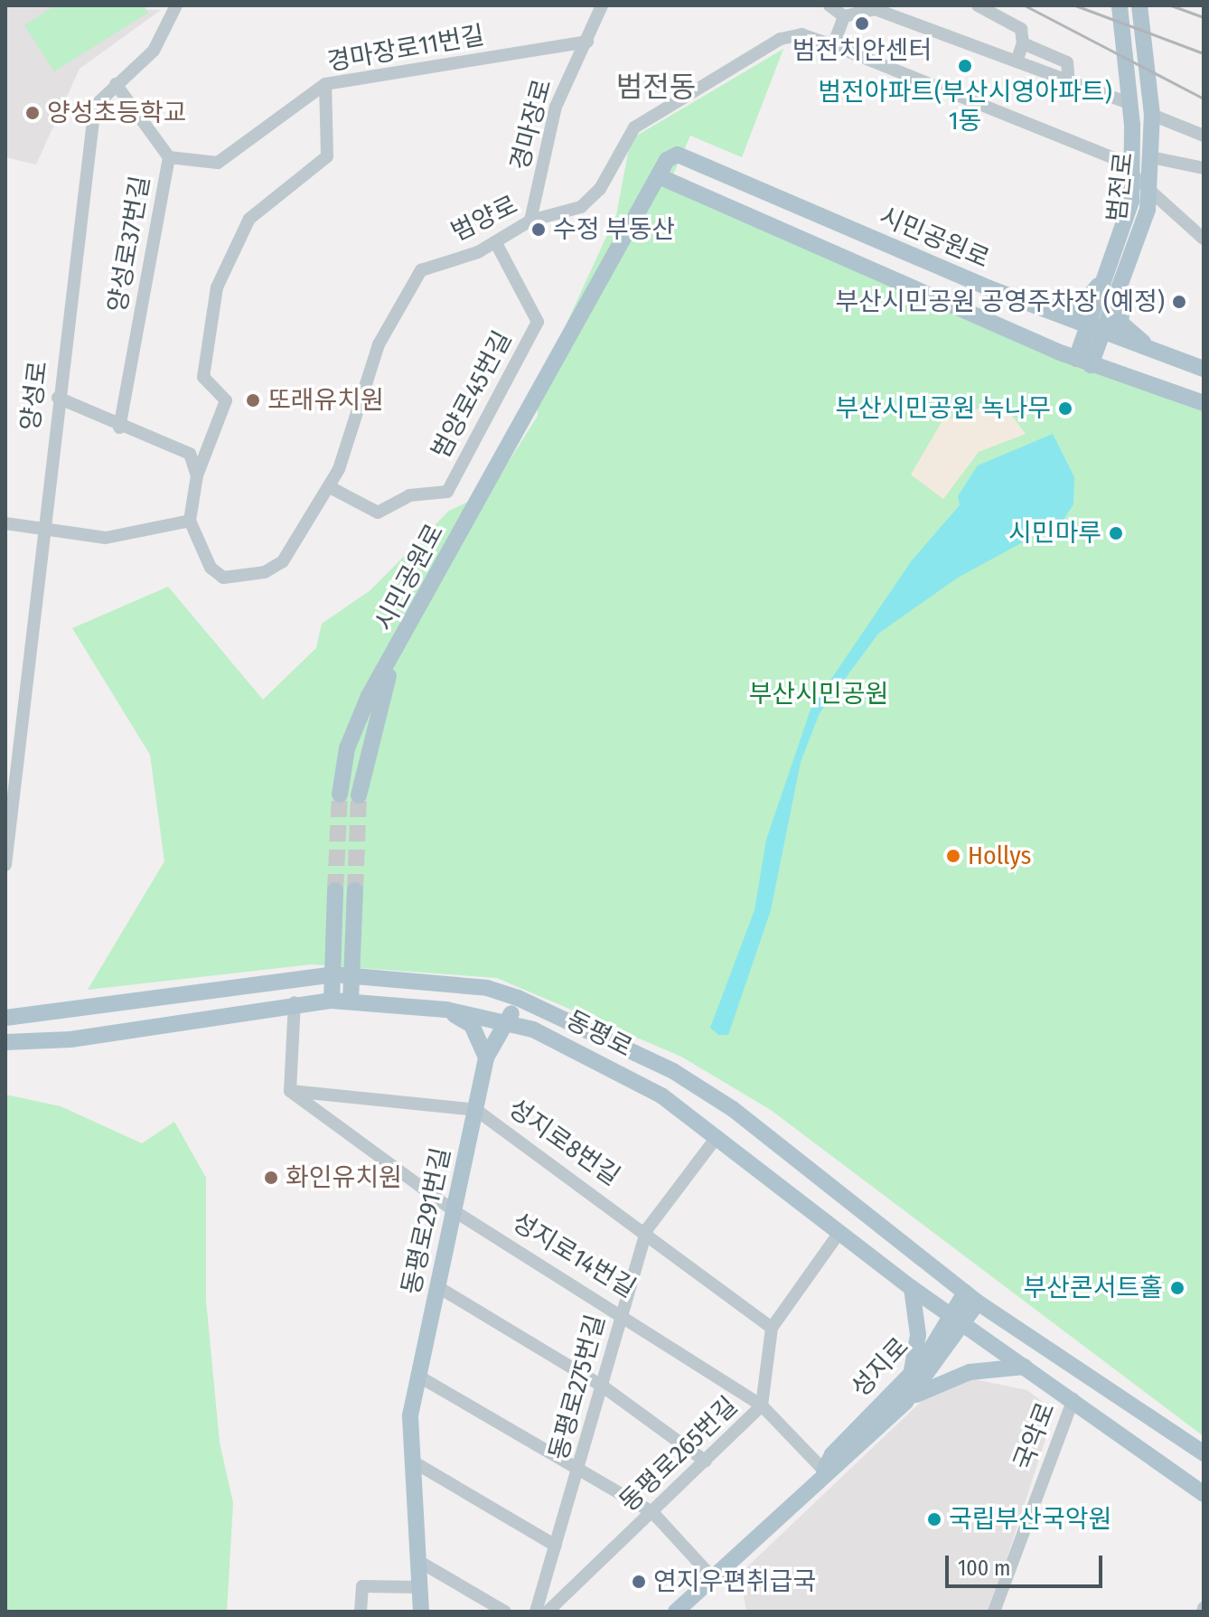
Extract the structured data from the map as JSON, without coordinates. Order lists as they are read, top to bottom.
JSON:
{
  "streets": {
    "main road": [
      "범전로",
      "시민공원로",
      "동평로",
      "동평로291번길",
      "성지로"
    ],
    "street": [
      "경마장로11번길",
      "경마장로",
      "범양로",
      "양성로37번길",
      "범양로45번길",
      "양성로",
      "성지로8번길",
      "성지로14번길",
      "동평로275번길",
      "국악로",
      "동평로265번길"
    ]
  },
  "crossings": [
    ["경마장로11번길", "경마장로"],
    ["경마장로11번길", "양성로37번길"],
    ["경마장로", "범양로"],
    ["범전로", "범양로"],
    ["범전로", "시민공원로"],
    ["범양로", "범양로45번길"],
    ["양성로37번길", "양성로"],
    ["동평로", "동평로291번길"],
    ["동평로", "성지로"],
    ["동평로", "동평로275번길"],
    ["동평로", "국악로"],
    ["동평로", "동평로265번길"],
    ["성지로8번길", "동평로291번길"],
    ["성지로8번길", "성지로14번길"],
    ["성지로8번길", "동평로275번길"],
    ["성지로8번길", "동평로265번길"],
    ["동평로291번길", "성지로14번길"],
    ["성지로14번길", "성지로"],
    ["성지로14번길", "동평로275번길"],
    ["성지로14번길", "동평로265번길"]
  ],
  "districts": ["범전동"],
  "parks": ["부산시민공원"],
  "places": [
    "범전치안센터",
    "범전아파트(부산시영아파트) 1동",
    "양성초등학교",
    "수정 부동산",
    "부산시민공원 공영주차장 (예정)",
    "또래유치원",
    "부산시민공원 녹나무",
    "시민마루",
    "Hollys",
    "화인유치원",
    "부산콘서트홀",
    "국립부산국악원",
    "연지우편취급국"
  ],
  "scale_bar": "100 m"
}
